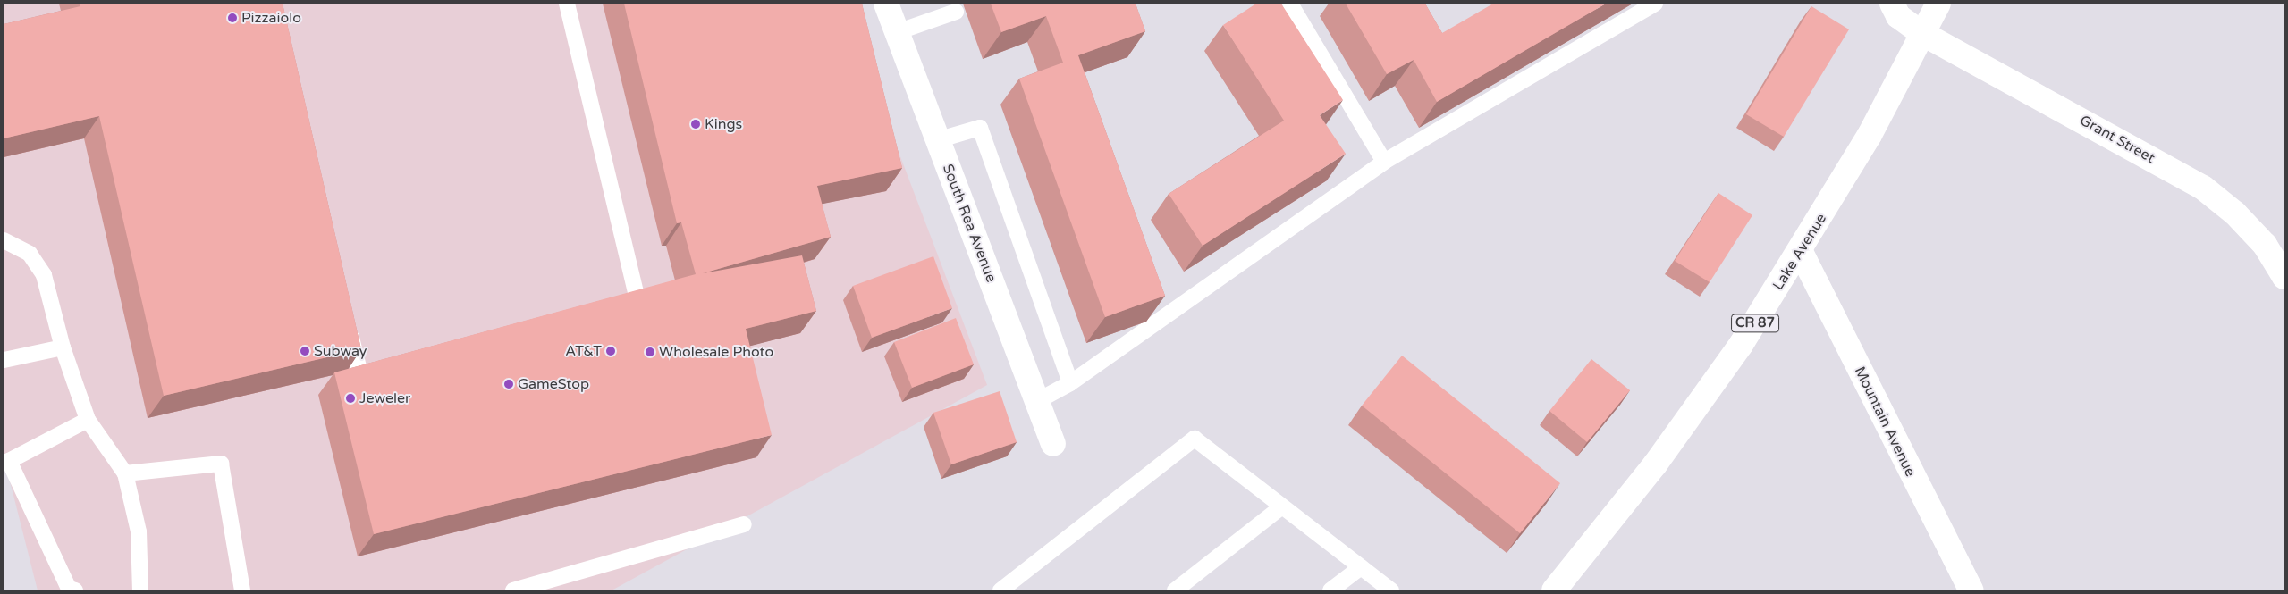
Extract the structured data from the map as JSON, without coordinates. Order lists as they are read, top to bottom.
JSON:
{
  "streets": {
    "street": [
      "Grant Street",
      "South Rea Avenue",
      "Lake Avenue",
      "CR 87",
      "Mountain Avenue"
    ]
  },
  "crossings": [
    ["Grant Street", "Lake Avenue"],
    ["Lake Avenue", "Mountain Avenue"]
  ],
  "places": [
    "Pizzaiolo",
    "Kings",
    "Subway",
    "AT&T",
    "Wholesale Photo",
    "GameStop",
    "Jeweler"
  ]
}
